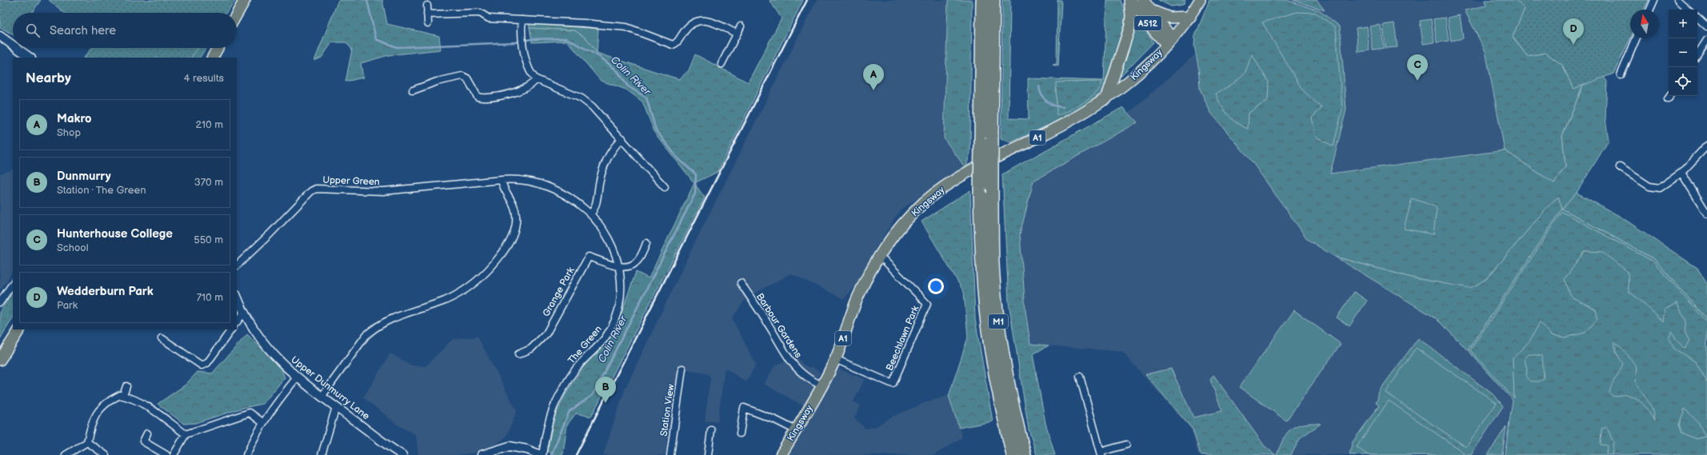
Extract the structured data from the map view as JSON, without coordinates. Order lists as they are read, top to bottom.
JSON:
{
  "streets": {
    "highway": ["M1"],
    "main road": ["A512", "Kingsway", "A1"],
    "street": [
      "Upper Green",
      "Grange Park",
      "Barbour Gardens",
      "Beechlawn Park",
      "The Green",
      "Upper Dunmurry Lane",
      "Station View"
    ]
  },
  "crossings": [
    ["A512", "Kingsway"],
    ["A512", "A1"],
    ["Kingsway", "A1"],
    ["Kingsway", "Barbour Gardens"],
    ["Kingsway", "Beechlawn Park"],
    ["Upper Green", "The Green"],
    ["Grange Park", "The Green"]
  ],
  "water": ["Colin River"],
  "north": "top",
  "page": {
    "map_buttons": ["+", "−"],
    "search": "Search here",
    "pins": [
      "D",
      "C",
      "A",
      "B"
    ],
    "heading": ["Nearby", "4 results"],
    "list": [
      {
        "mark": "A",
        "name": "Makro",
        "note": "Shop",
        "value": "210 m"
      },
      {
        "mark": "B",
        "name": "Dunmurry",
        "note": "Station · The Green",
        "value": "370 m"
      },
      {
        "mark": "C",
        "name": "Hunterhouse College",
        "note": "School",
        "value": "550 m"
      },
      {
        "mark": "D",
        "name": "Wedderburn Park",
        "note": "Park",
        "value": "710 m"
      }
    ]
  }
}
